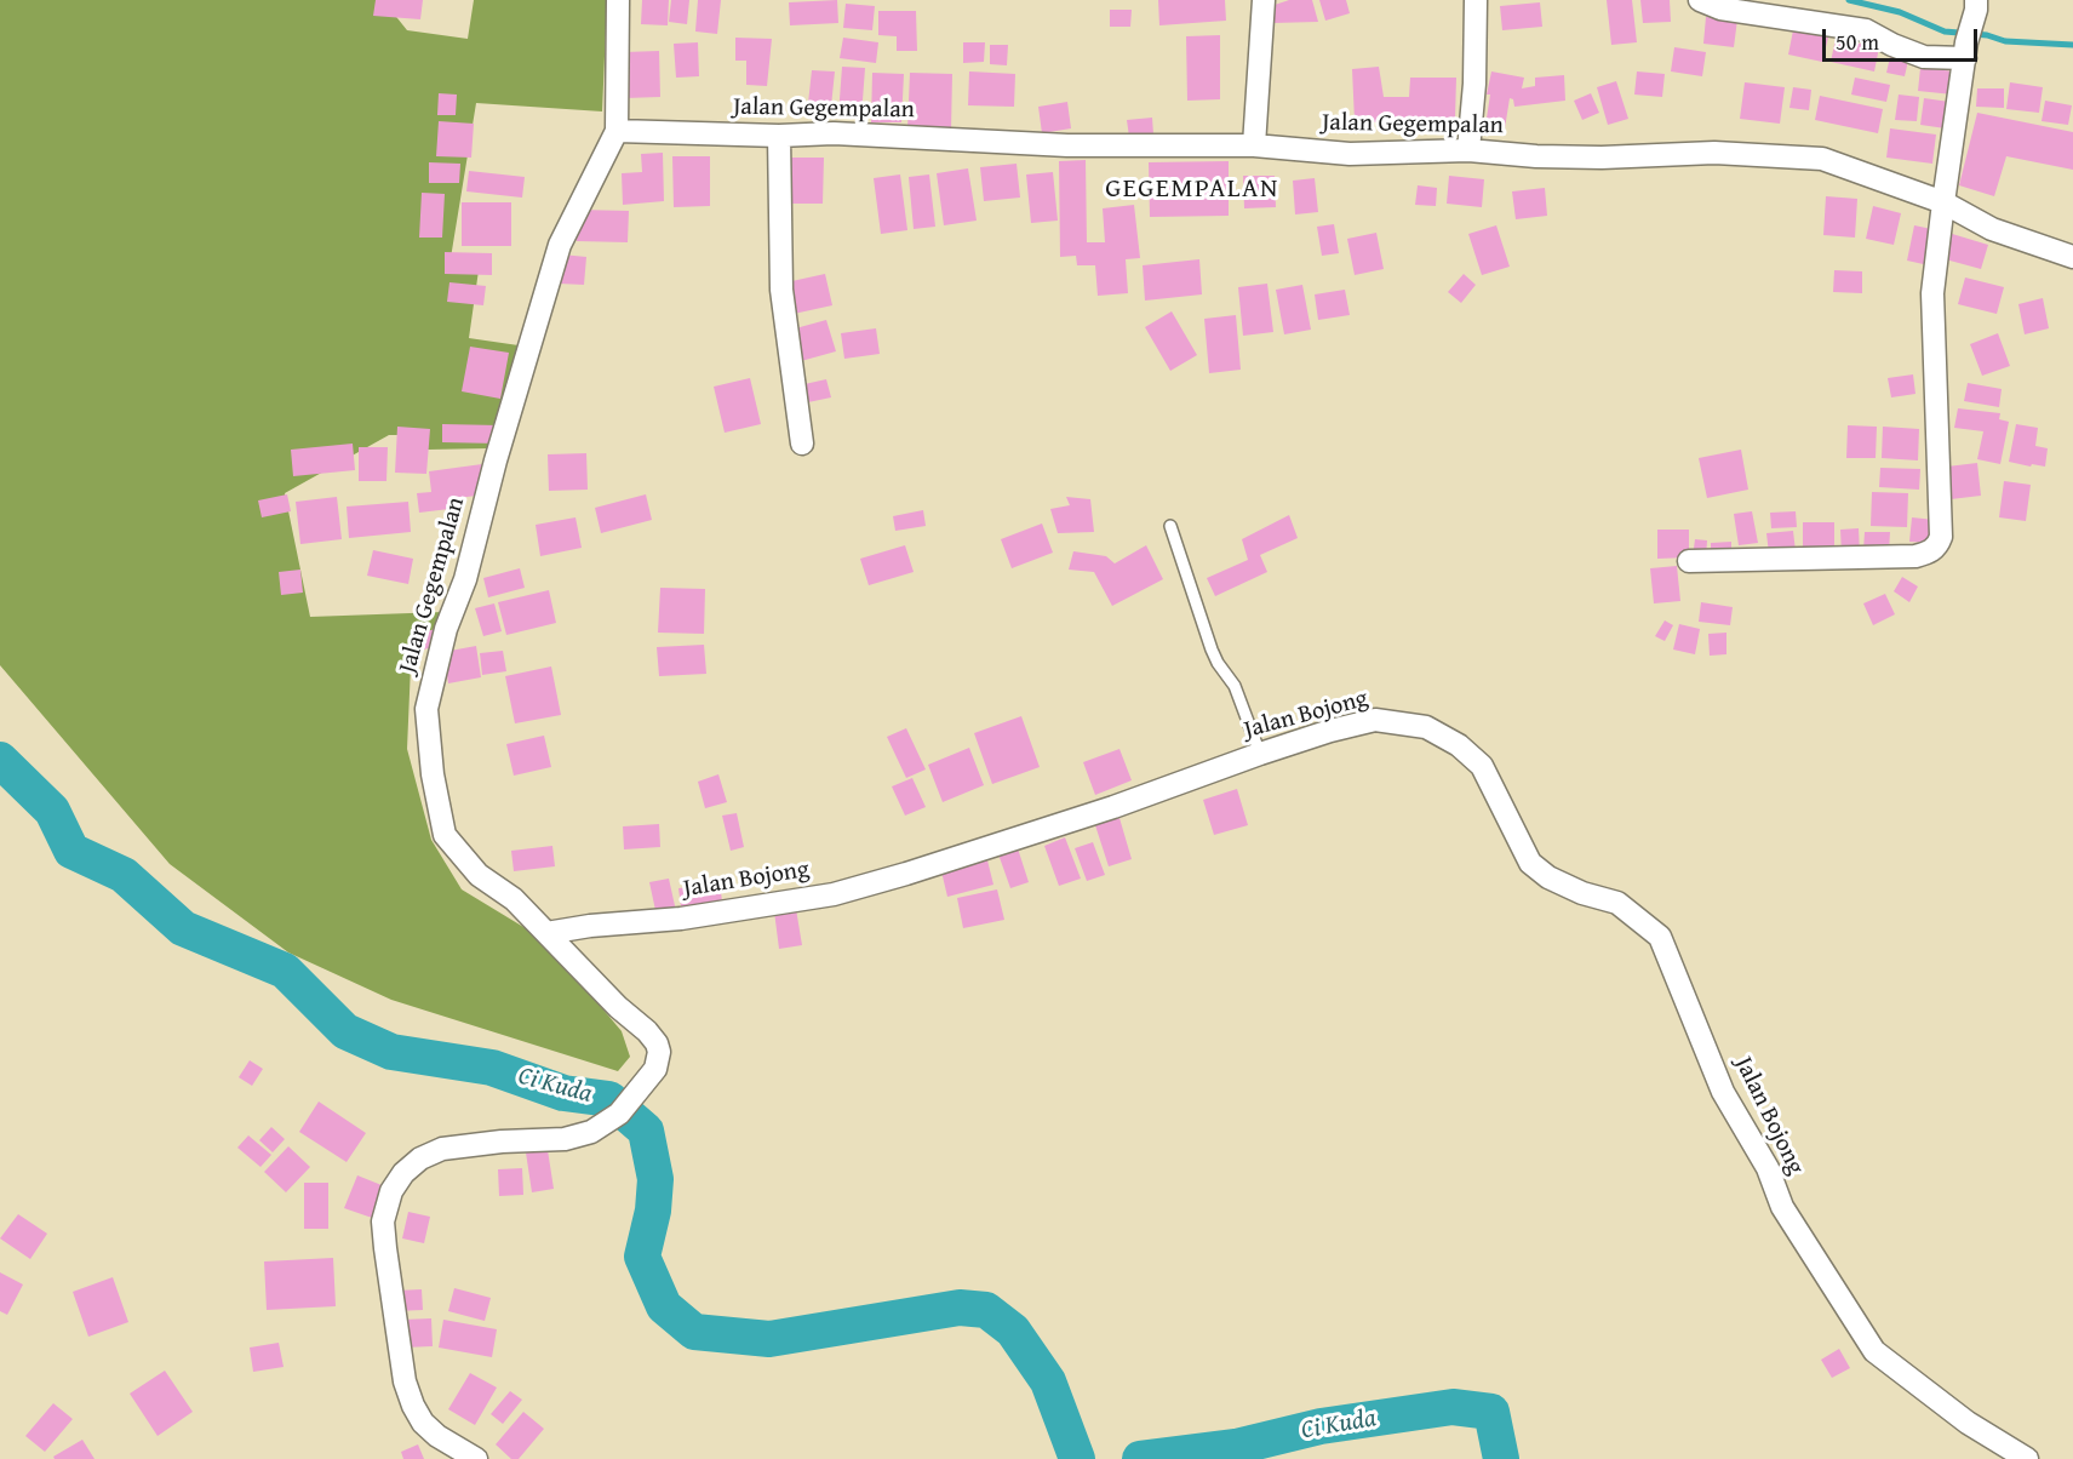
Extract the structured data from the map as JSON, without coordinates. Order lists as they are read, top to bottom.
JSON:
{
  "streets": {
    "street": ["Jalan Gegempalan", "Jalan Bojong"]
  },
  "crossings": [
    ["Jalan Gegempalan", "Jalan Bojong"]
  ],
  "districts": ["GEGEMPALAN"],
  "water": ["Ci Kuda"],
  "scale_bar": "50 m"
}
